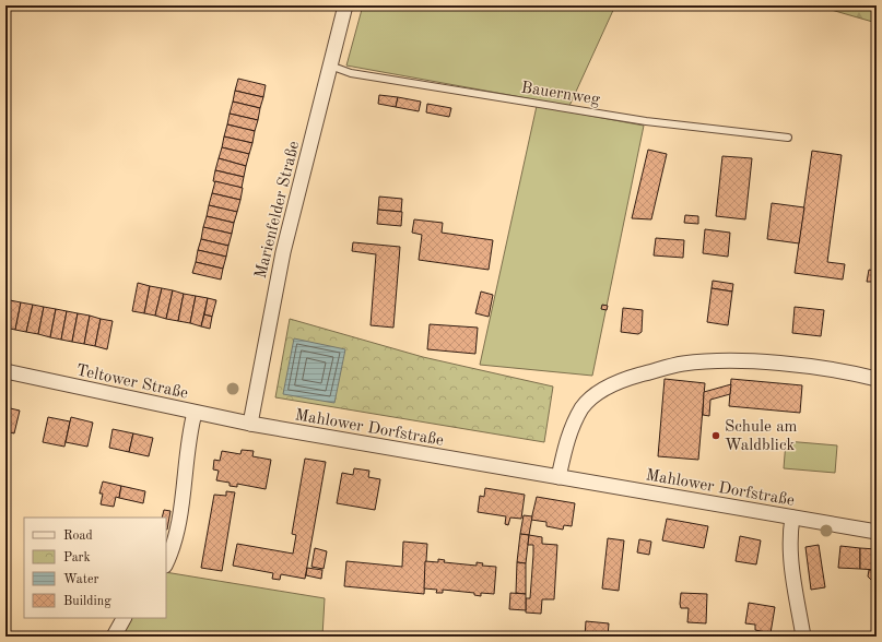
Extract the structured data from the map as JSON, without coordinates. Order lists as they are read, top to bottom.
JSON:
{
  "streets": {
    "street": ["Marienfelder Straße", "Teltower Straße", "Mahlower Dorfstraße"],
    "lane": ["Bauernweg"]
  },
  "crossings": [
    ["Bauernweg", "Marienfelder Straße"],
    ["Marienfelder Straße", "Teltower Straße"],
    ["Marienfelder Straße", "Mahlower Dorfstraße"],
    ["Teltower Straße", "Mahlower Dorfstraße"]
  ],
  "places": ["Schule am Waldblick"],
  "legend": [
    "Road",
    "Park",
    "Water",
    "Building"
  ]
}
